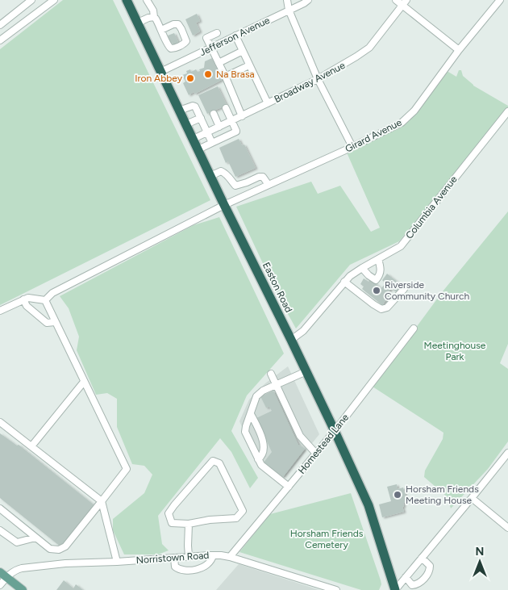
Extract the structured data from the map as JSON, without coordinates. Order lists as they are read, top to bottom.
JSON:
{
  "streets": {
    "highway": ["Easton Road"],
    "street": [
      "Jefferson Avenue",
      "Broadway Avenue",
      "Girard Avenue",
      "Columbia Avenue",
      "Homestead Lane",
      "Norristown Road"
    ]
  },
  "crossings": [
    ["Jefferson Avenue", "Easton Road"],
    ["Broadway Avenue", "Easton Road"],
    ["Girard Avenue", "Easton Road"],
    ["Columbia Avenue", "Easton Road"],
    ["Easton Road", "Homestead Lane"],
    ["Homestead Lane", "Norristown Road"]
  ],
  "parks": ["Meetinghouse Park", "Horsham Friends Cemetery"],
  "places": [
    "Na Brasa",
    "Iron Abbey",
    "Riverside Community Church",
    "Horsham Friends Meeting House"
  ],
  "north": "top"
}
